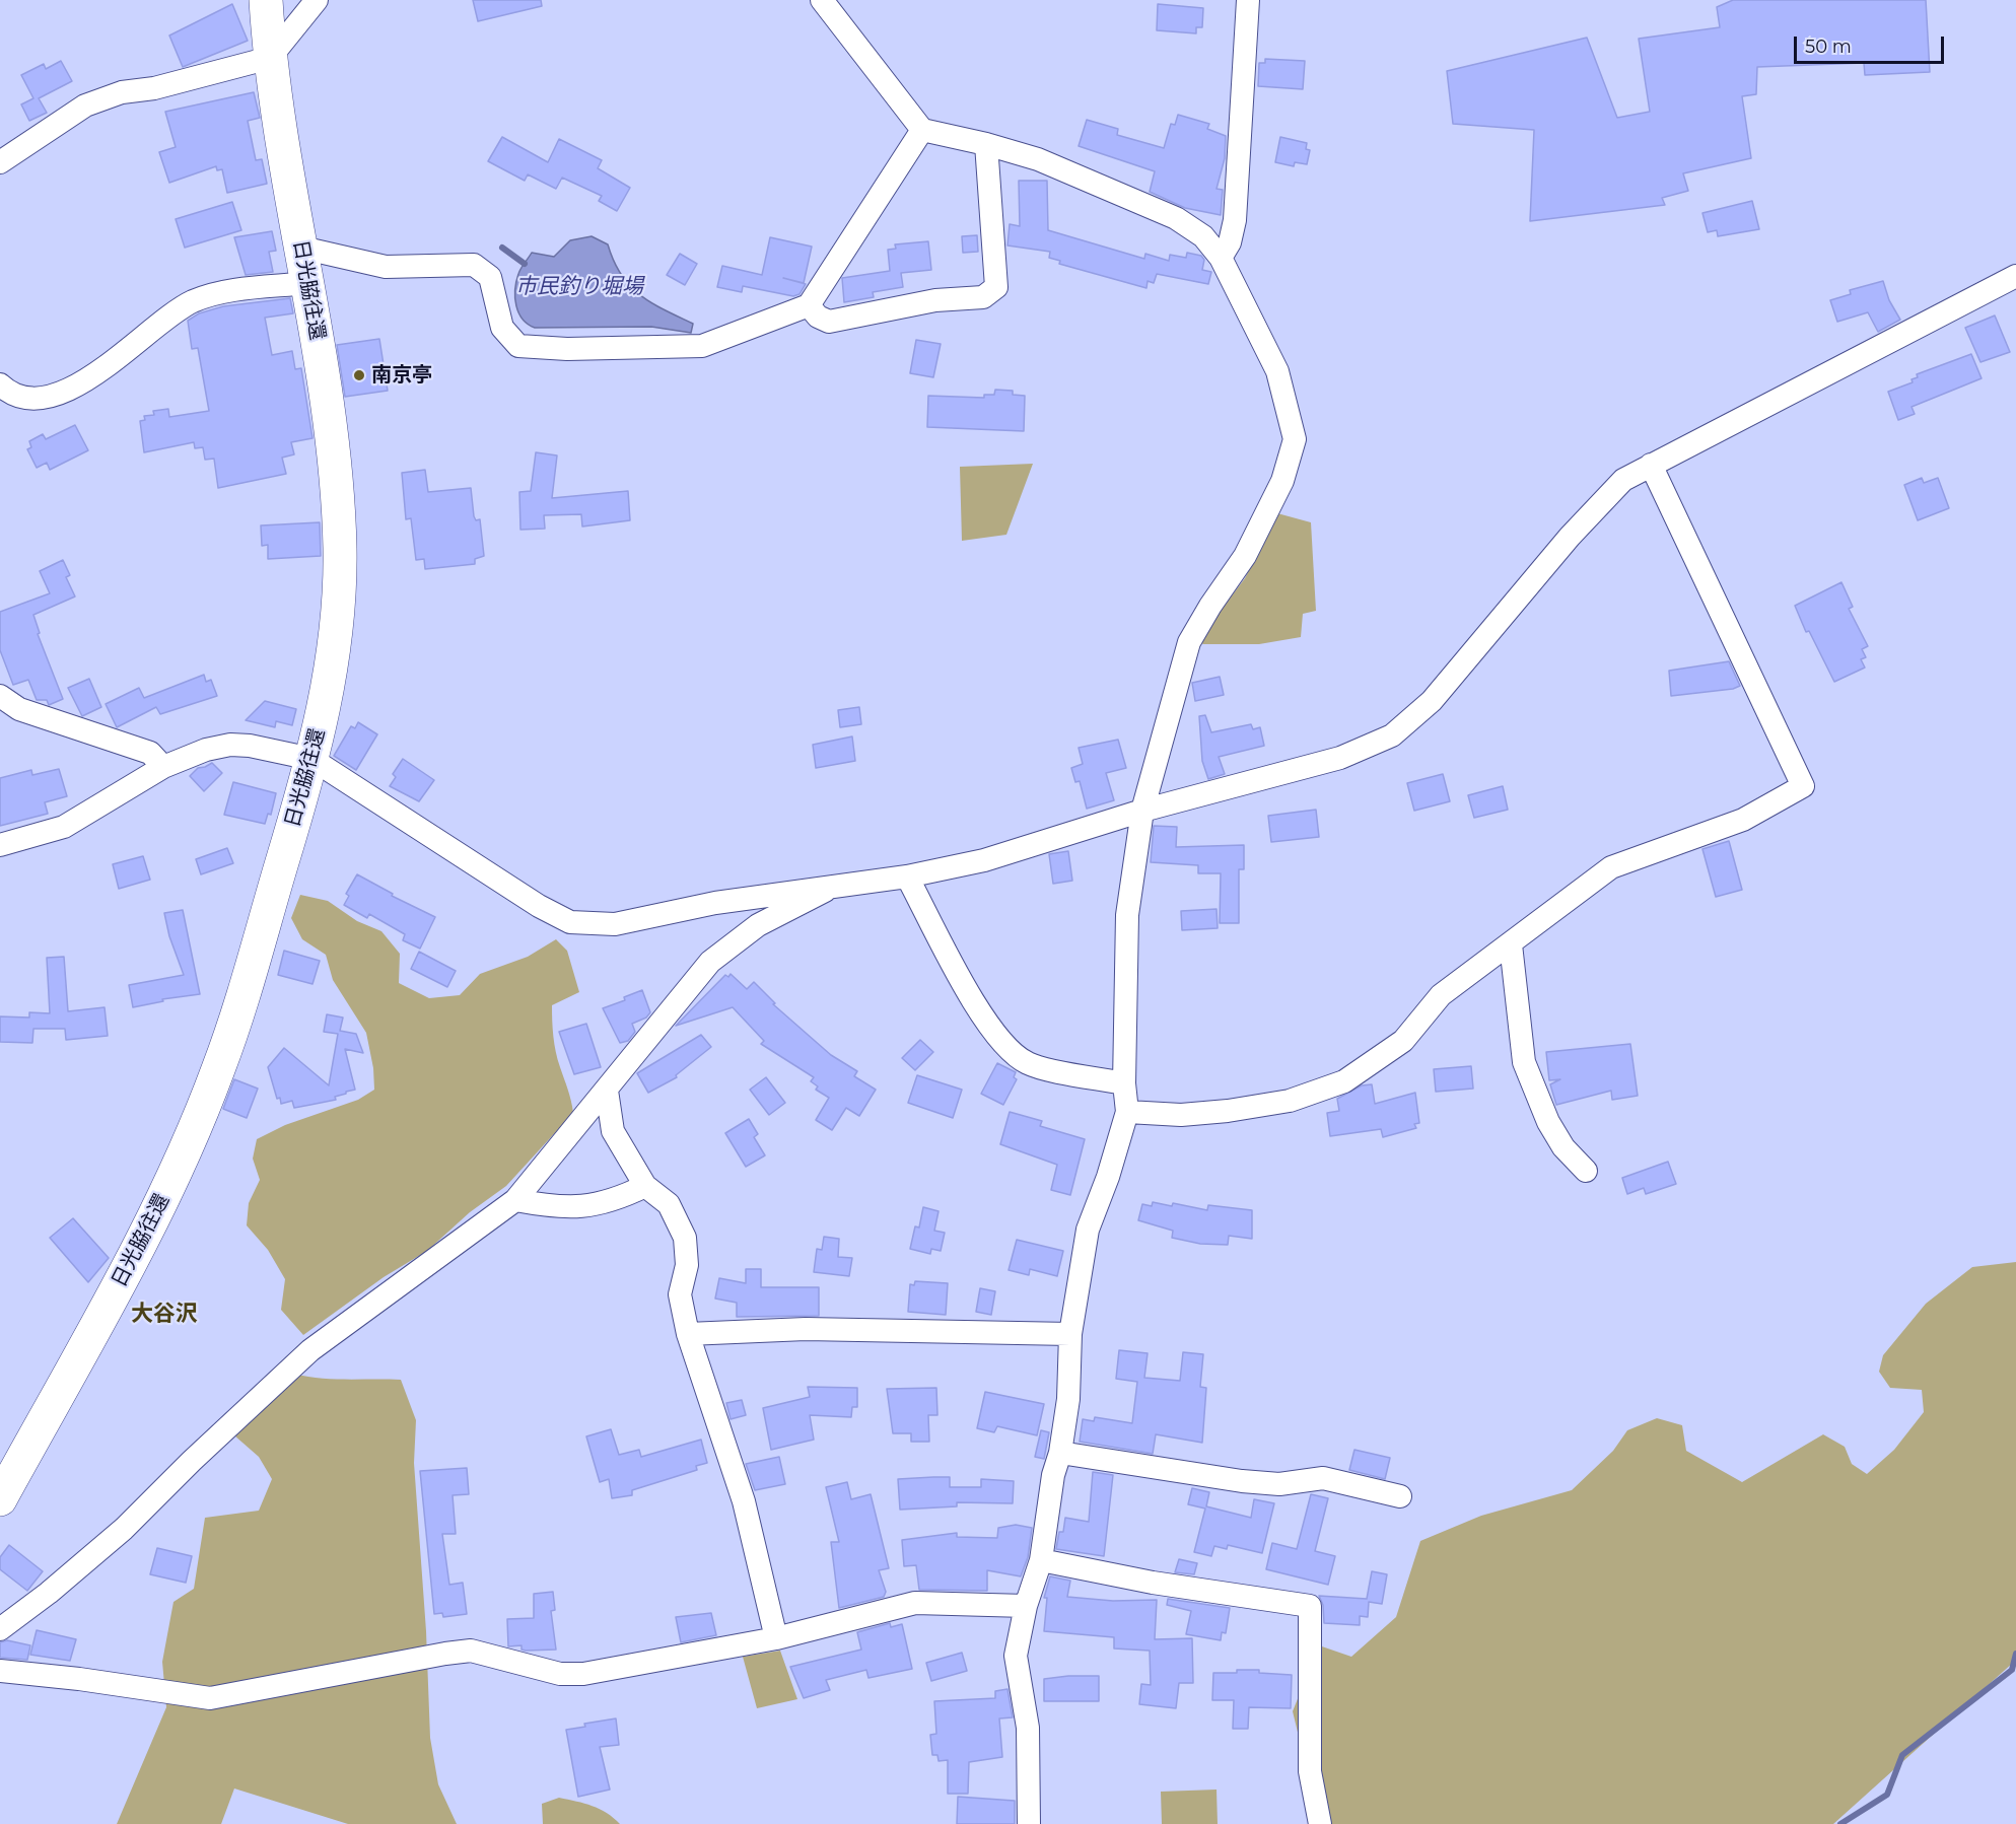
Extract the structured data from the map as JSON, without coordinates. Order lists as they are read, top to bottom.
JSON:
{
  "streets": {
    "highway": ["日光脇往還"]
  },
  "districts": ["大谷沢"],
  "water": ["市民釣り堀場"],
  "places": ["南京亭"],
  "scale_bar": "50 m"
}
